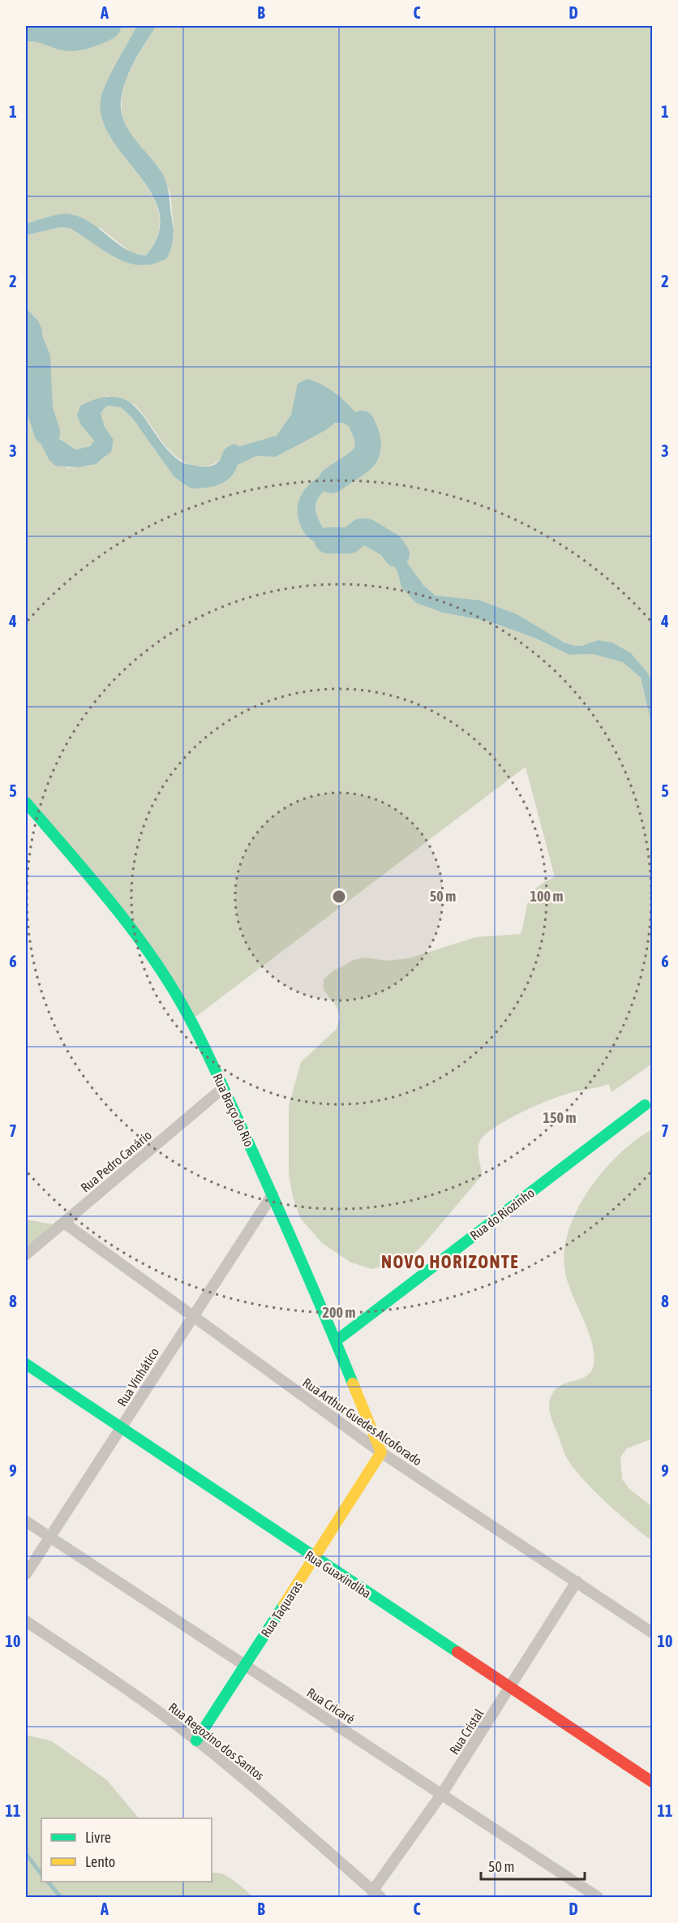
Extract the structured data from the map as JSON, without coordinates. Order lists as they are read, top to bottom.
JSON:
{
  "streets": {
    "street": [
      "Rua Braço do Rio",
      "Rua Pedro Canário",
      "Rua do Riozinho",
      "Rua Vinhático",
      "Rua Arthur Guedes Alcoforado",
      "Rua Guaxindiba",
      "Rua Taquaras",
      "Rua Cricaré",
      "Rua Cristal",
      "Rua Regozino dos Santos"
    ]
  },
  "crossings": [
    ["Rua Braço do Rio", "Rua Pedro Canário"],
    ["Rua Braço do Rio", "Rua do Riozinho"],
    ["Rua Braço do Rio", "Rua Vinhático"],
    ["Rua Braço do Rio", "Rua Arthur Guedes Alcoforado"],
    ["Rua Braço do Rio", "Rua Taquaras"],
    ["Rua Pedro Canário", "Rua Arthur Guedes Alcoforado"],
    ["Rua Vinhático", "Rua Arthur Guedes Alcoforado"],
    ["Rua Vinhático", "Rua Guaxindiba"],
    ["Rua Vinhático", "Rua Cricaré"],
    ["Rua Arthur Guedes Alcoforado", "Rua Taquaras"],
    ["Rua Arthur Guedes Alcoforado", "Rua Cristal"],
    ["Rua Guaxindiba", "Rua Taquaras"],
    ["Rua Guaxindiba", "Rua Cristal"],
    ["Rua Taquaras", "Rua Cricaré"],
    ["Rua Taquaras", "Rua Regozino dos Santos"],
    ["Rua Cricaré", "Rua Cristal"],
    ["Rua Cristal", "Rua Regozino dos Santos"]
  ],
  "districts": ["NOVO HORIZONTE"],
  "legend": ["Livre", "Lento"],
  "scale_bar": "50 m",
  "grid": {
    "columns": [
      "A",
      "B",
      "C",
      "D"
    ],
    "rows": [
      "1",
      "2",
      "3",
      "4",
      "5",
      "6",
      "7",
      "8",
      "9",
      "10",
      "11"
    ]
  },
  "rings": [
    "50 m",
    "100 m",
    "150 m",
    "200 m"
  ]
}
